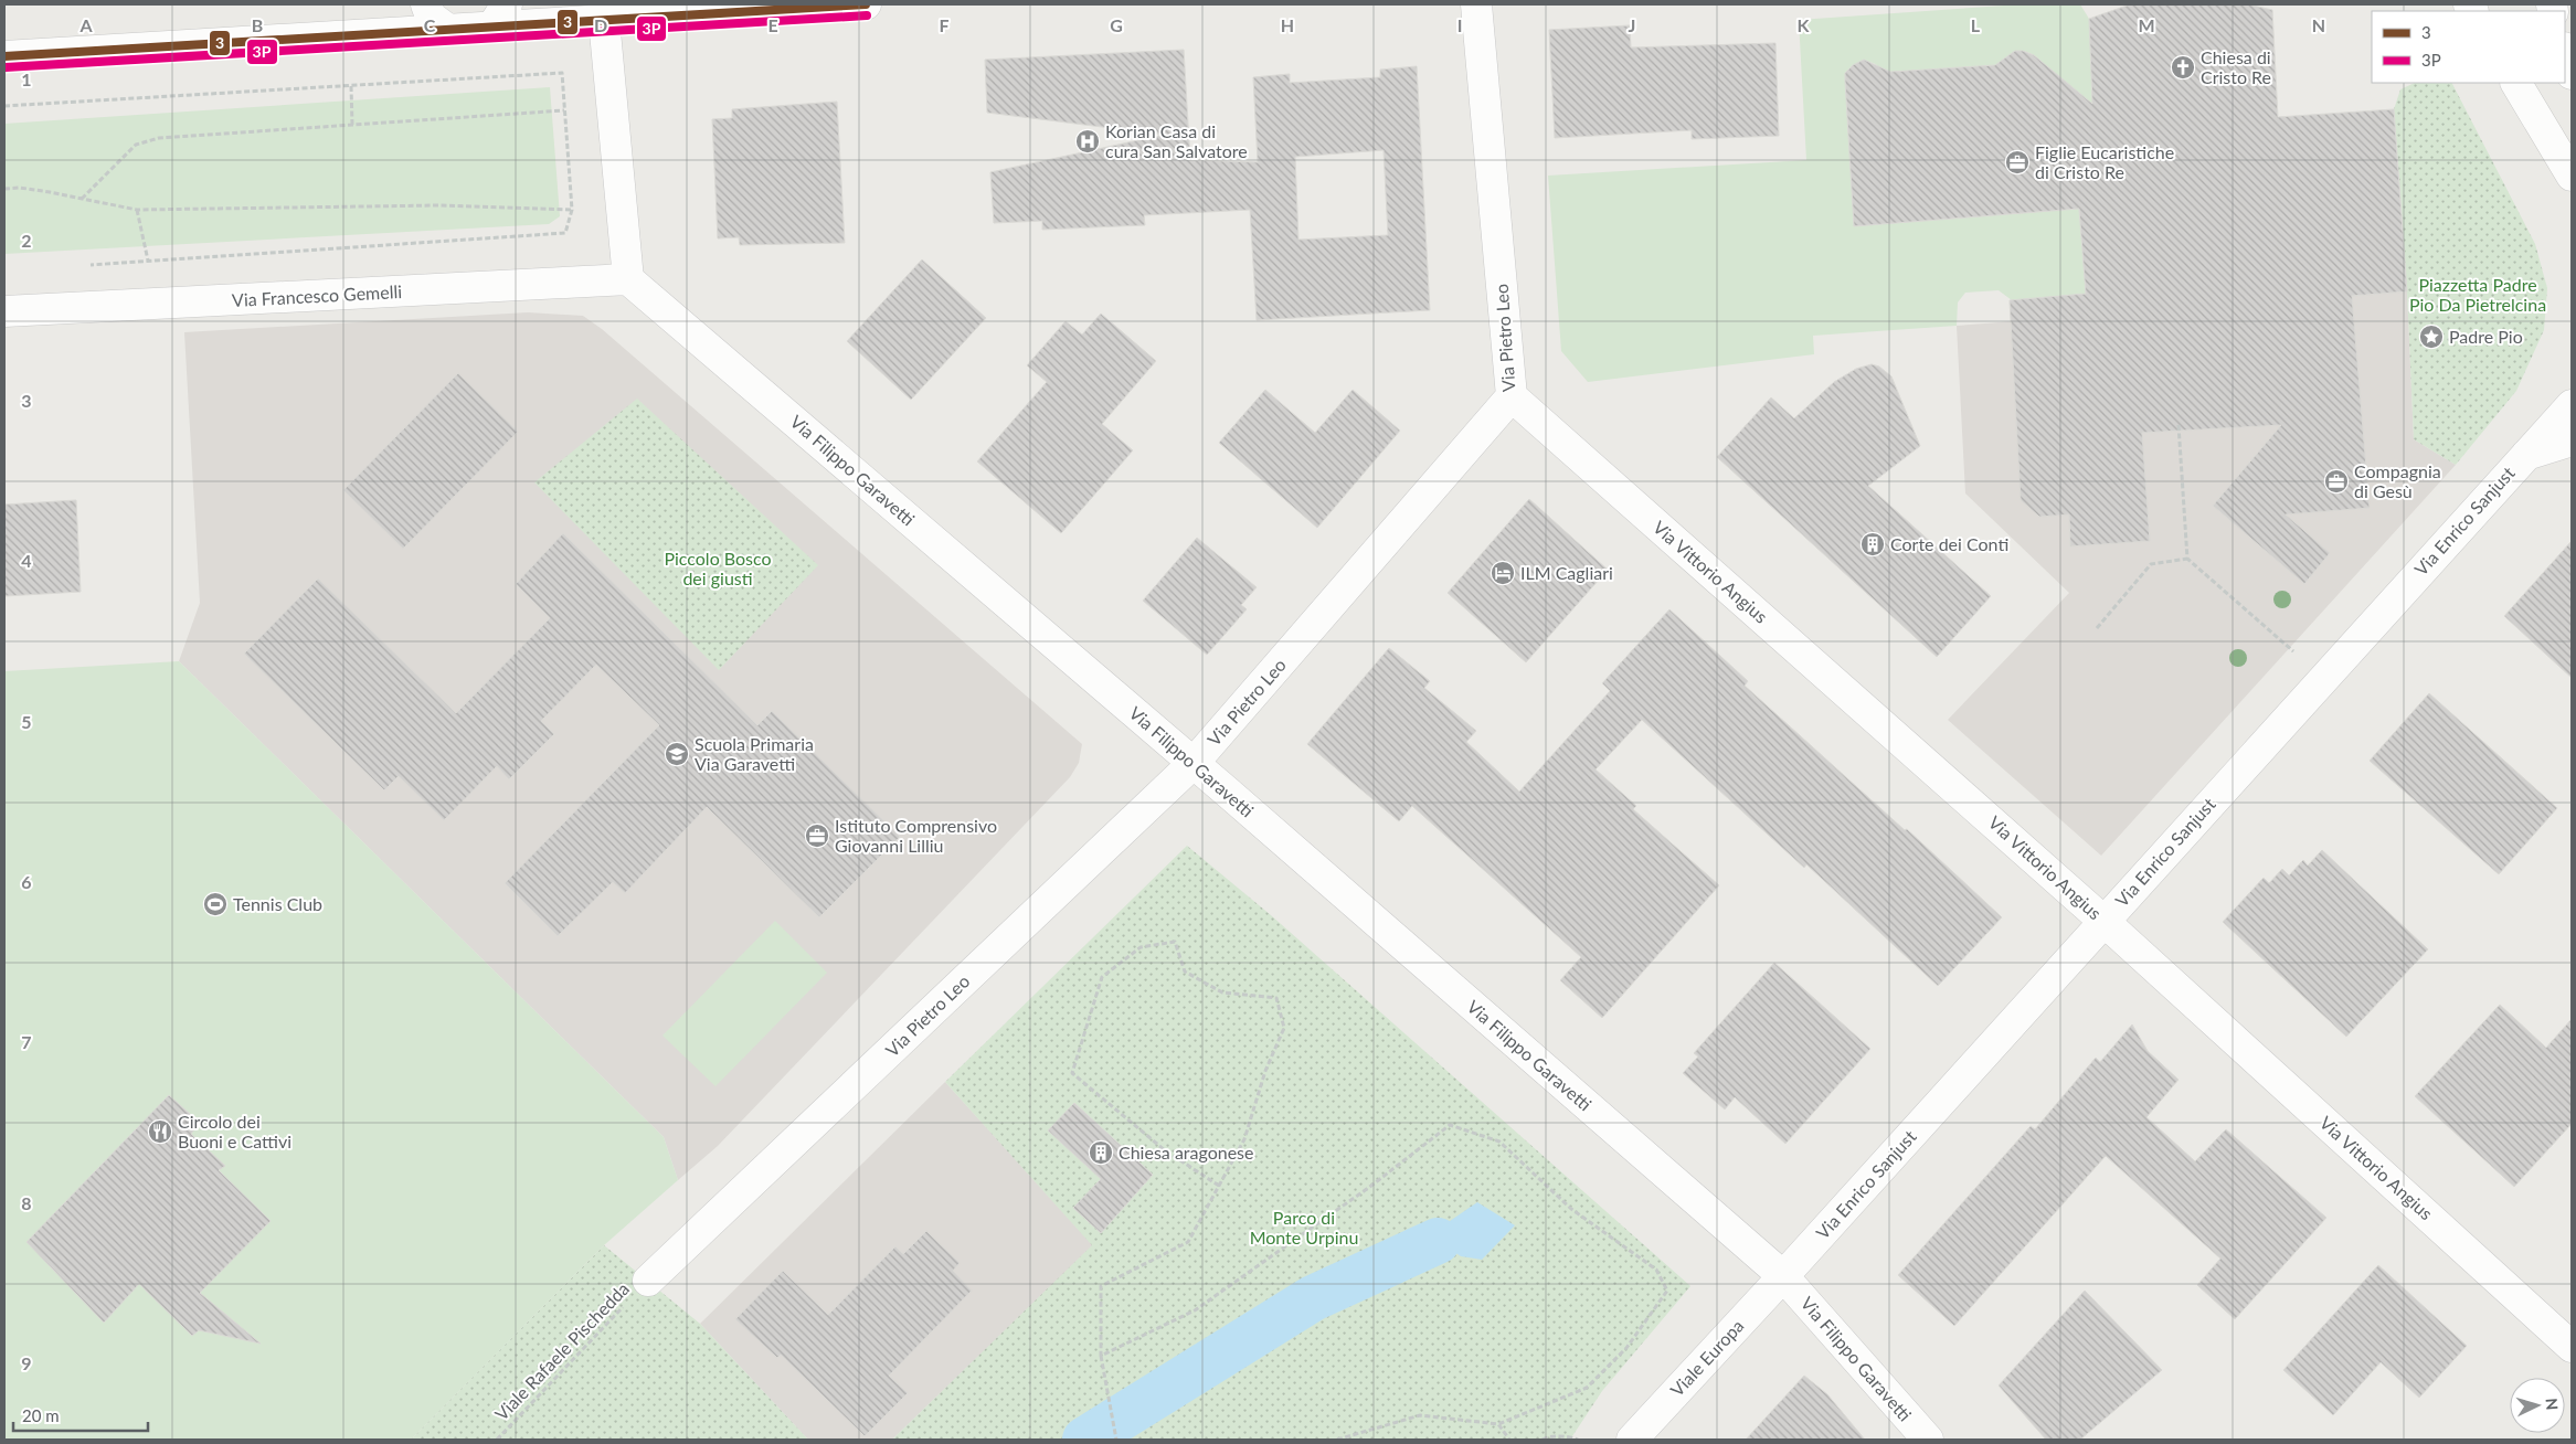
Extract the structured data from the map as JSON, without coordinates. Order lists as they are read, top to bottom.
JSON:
{
  "streets": {
    "street": [
      "Via Francesco Gemelli",
      "Via Pietro Leo",
      "Via Filippo Garavetti",
      "Via Enrico Sanjust",
      "Via Vittorio Angius",
      "Viale Europa"
    ],
    "path": ["Viale Rafaele Pischedda"]
  },
  "crossings": [
    ["Via Francesco Gemelli", "Via Filippo Garavetti"],
    ["Via Pietro Leo", "Via Filippo Garavetti"],
    ["Via Pietro Leo", "Via Vittorio Angius"],
    ["Via Pietro Leo", "Viale Rafaele Pischedda"],
    ["Via Filippo Garavetti", "Via Enrico Sanjust"],
    ["Via Filippo Garavetti", "Viale Europa"],
    ["Via Enrico Sanjust", "Via Vittorio Angius"],
    ["Via Enrico Sanjust", "Viale Europa"]
  ],
  "parks": ["Piazzetta Padre Pio Da Pietrelcina", "Piccolo Bosco dei giusti", "Parco di Monte Urpinu"],
  "places": {
    "church": ["Chiesa di Cristo Re"],
    "hospital": ["Korian Casa di cura San Salvatore"],
    "office": ["Figlie Eucaristiche di Cristo Re", "Compagnia di Gesù", "Istituto Comprensivo Giovanni Lilliu"],
    "place": ["Padre Pio"],
    "building": ["Corte dei Conti", "Chiesa aragonese"],
    "hotel": ["ILM Cagliari"],
    "school or university": ["Scuola Primaria Via Garavetti"],
    "sports": ["Tennis Club"],
    "restaurant": ["Circolo dei Buoni e Cattivi"]
  },
  "lines": ["transit line 3", "transit line 3P"],
  "legend": ["3", "3P"],
  "scale_bar": "20 m",
  "north": "right",
  "grid": {
    "columns": [
      "A",
      "B",
      "C",
      "D",
      "E",
      "F",
      "G",
      "H",
      "I",
      "J",
      "K",
      "L",
      "M",
      "N"
    ],
    "rows": [
      "1",
      "2",
      "3",
      "4",
      "5",
      "6",
      "7",
      "8",
      "9"
    ]
  }
}
